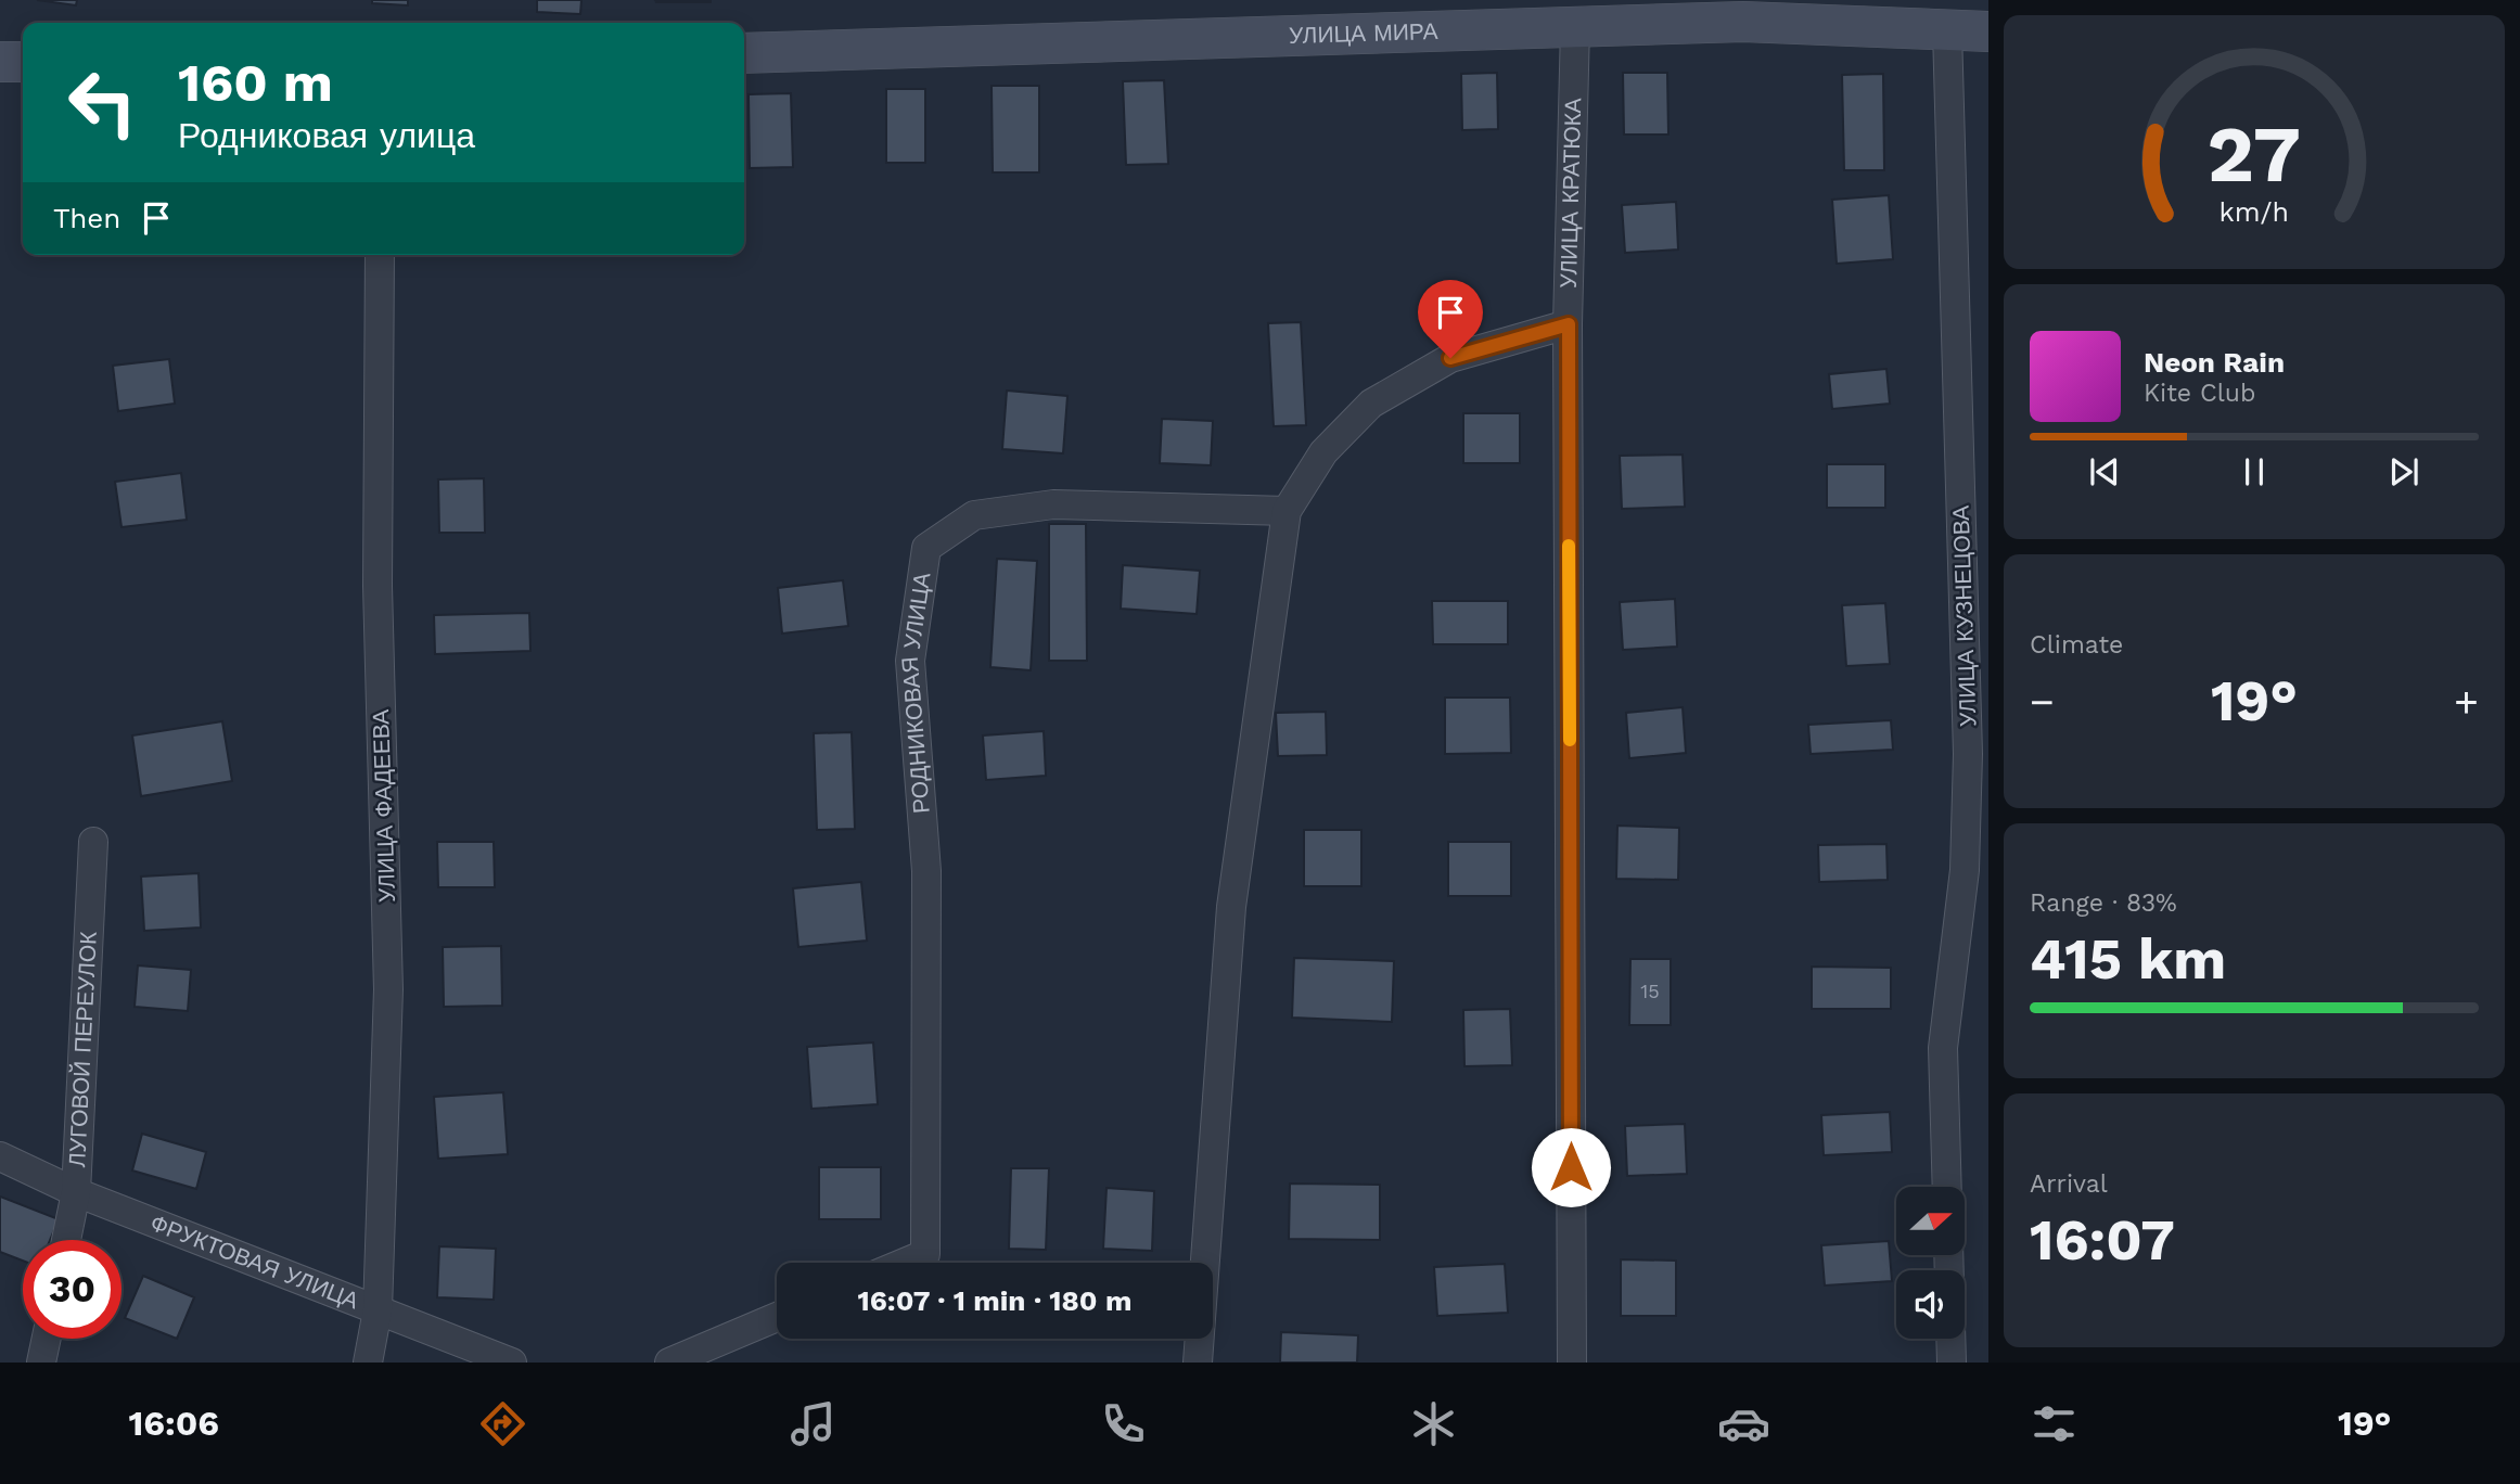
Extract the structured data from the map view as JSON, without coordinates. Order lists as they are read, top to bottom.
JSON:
{
  "streets": {
    "street": [
      "УЛИЦА МИРА",
      "УЛИЦА КРАТЮКА",
      "УЛИЦА КУЗНЕЦОВА",
      "РОДНИКОВАЯ УЛИЦА",
      "УЛИЦА ФАДЕЕВА",
      "ЛУГОВОЙ ПЕРЕУЛОК",
      "ФРУКТОВАЯ УЛИЦА"
    ]
  },
  "crossings": [
    ["УЛИЦА МИРА", "УЛИЦА КРАТЮКА"],
    ["УЛИЦА МИРА", "УЛИЦА КУЗНЕЦОВА"],
    ["УЛИЦА ФАДЕЕВА", "ФРУКТОВАЯ УЛИЦА"],
    ["ЛУГОВОЙ ПЕРЕУЛОК", "ФРУКТОВАЯ УЛИЦА"]
  ],
  "house_numbers": ["15"],
  "north": "right",
  "page": {
    "turn": ["160 m", "Родниковая улица"],
    "then": "Then",
    "song": ["Neon Rain", "Kite Club"],
    "tile": [
      "Climate",
      ["Range · 83%", "415 km"],
      ["Arrival", "16:07"]
    ],
    "heat": ["−", "19°", "+"],
    "limit": "30",
    "trip": "16:07 · 1 min · 180 m",
    "tabs": ["16:06", "19°"],
    "gauge": ["27", "km/h"]
  }
}
